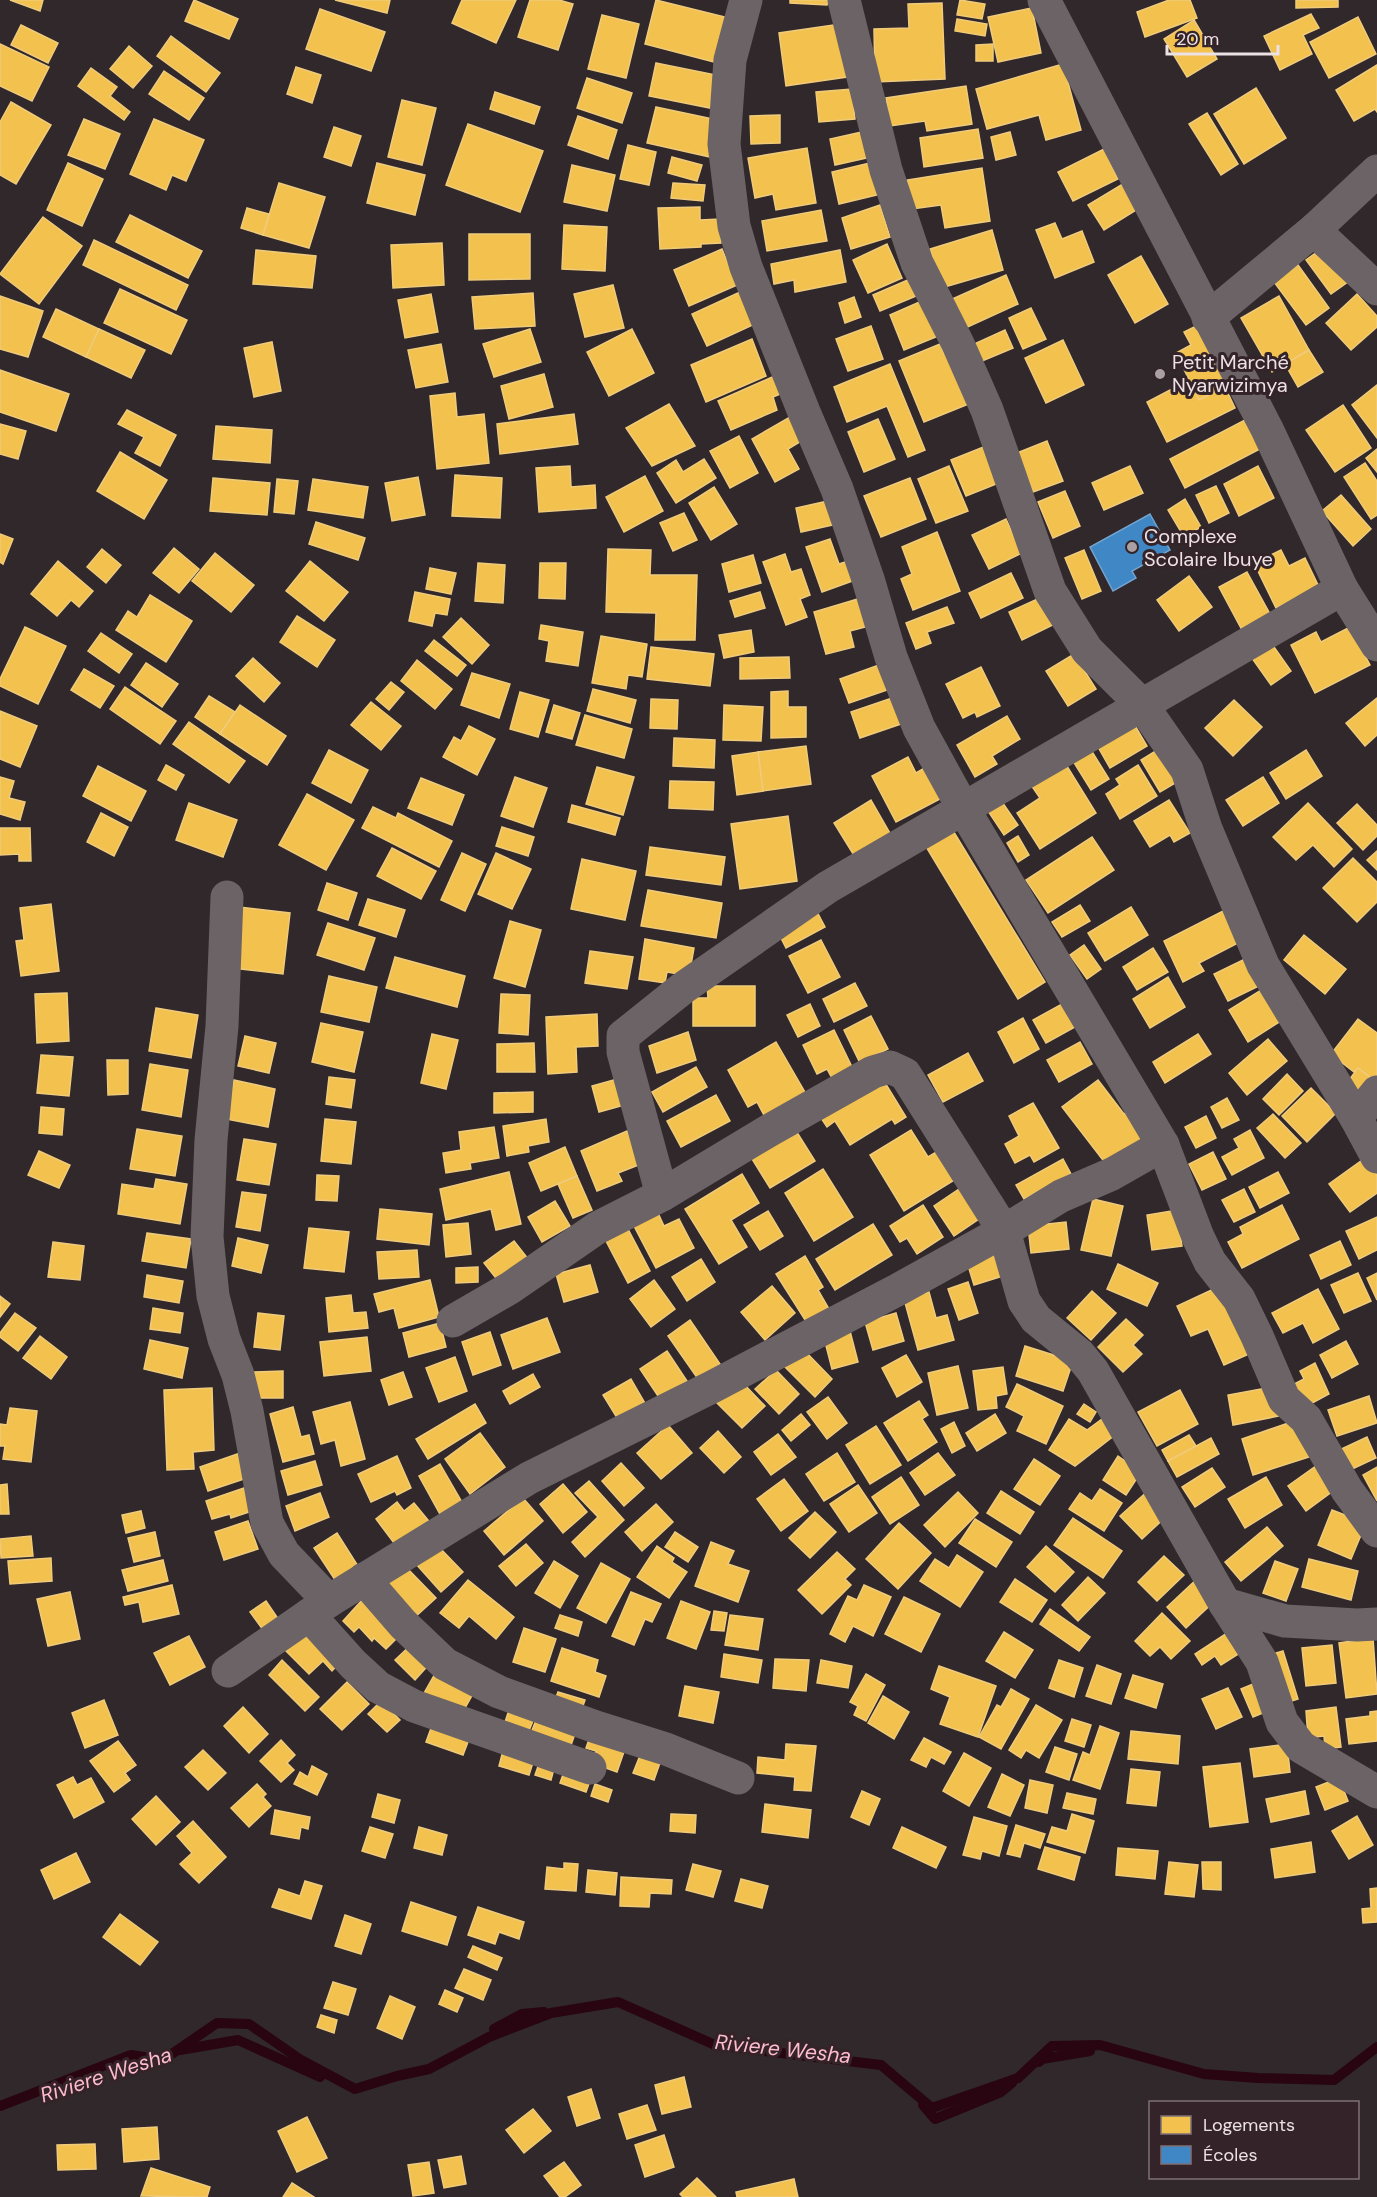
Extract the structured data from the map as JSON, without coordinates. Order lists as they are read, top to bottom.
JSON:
{
  "water": ["Riviere Wesha"],
  "places": ["Petit Marché Nyarwizimya", "Complexe Scolaire Ibuye"],
  "legend": ["Logements", "Écoles"],
  "scale_bar": "20 m"
}
